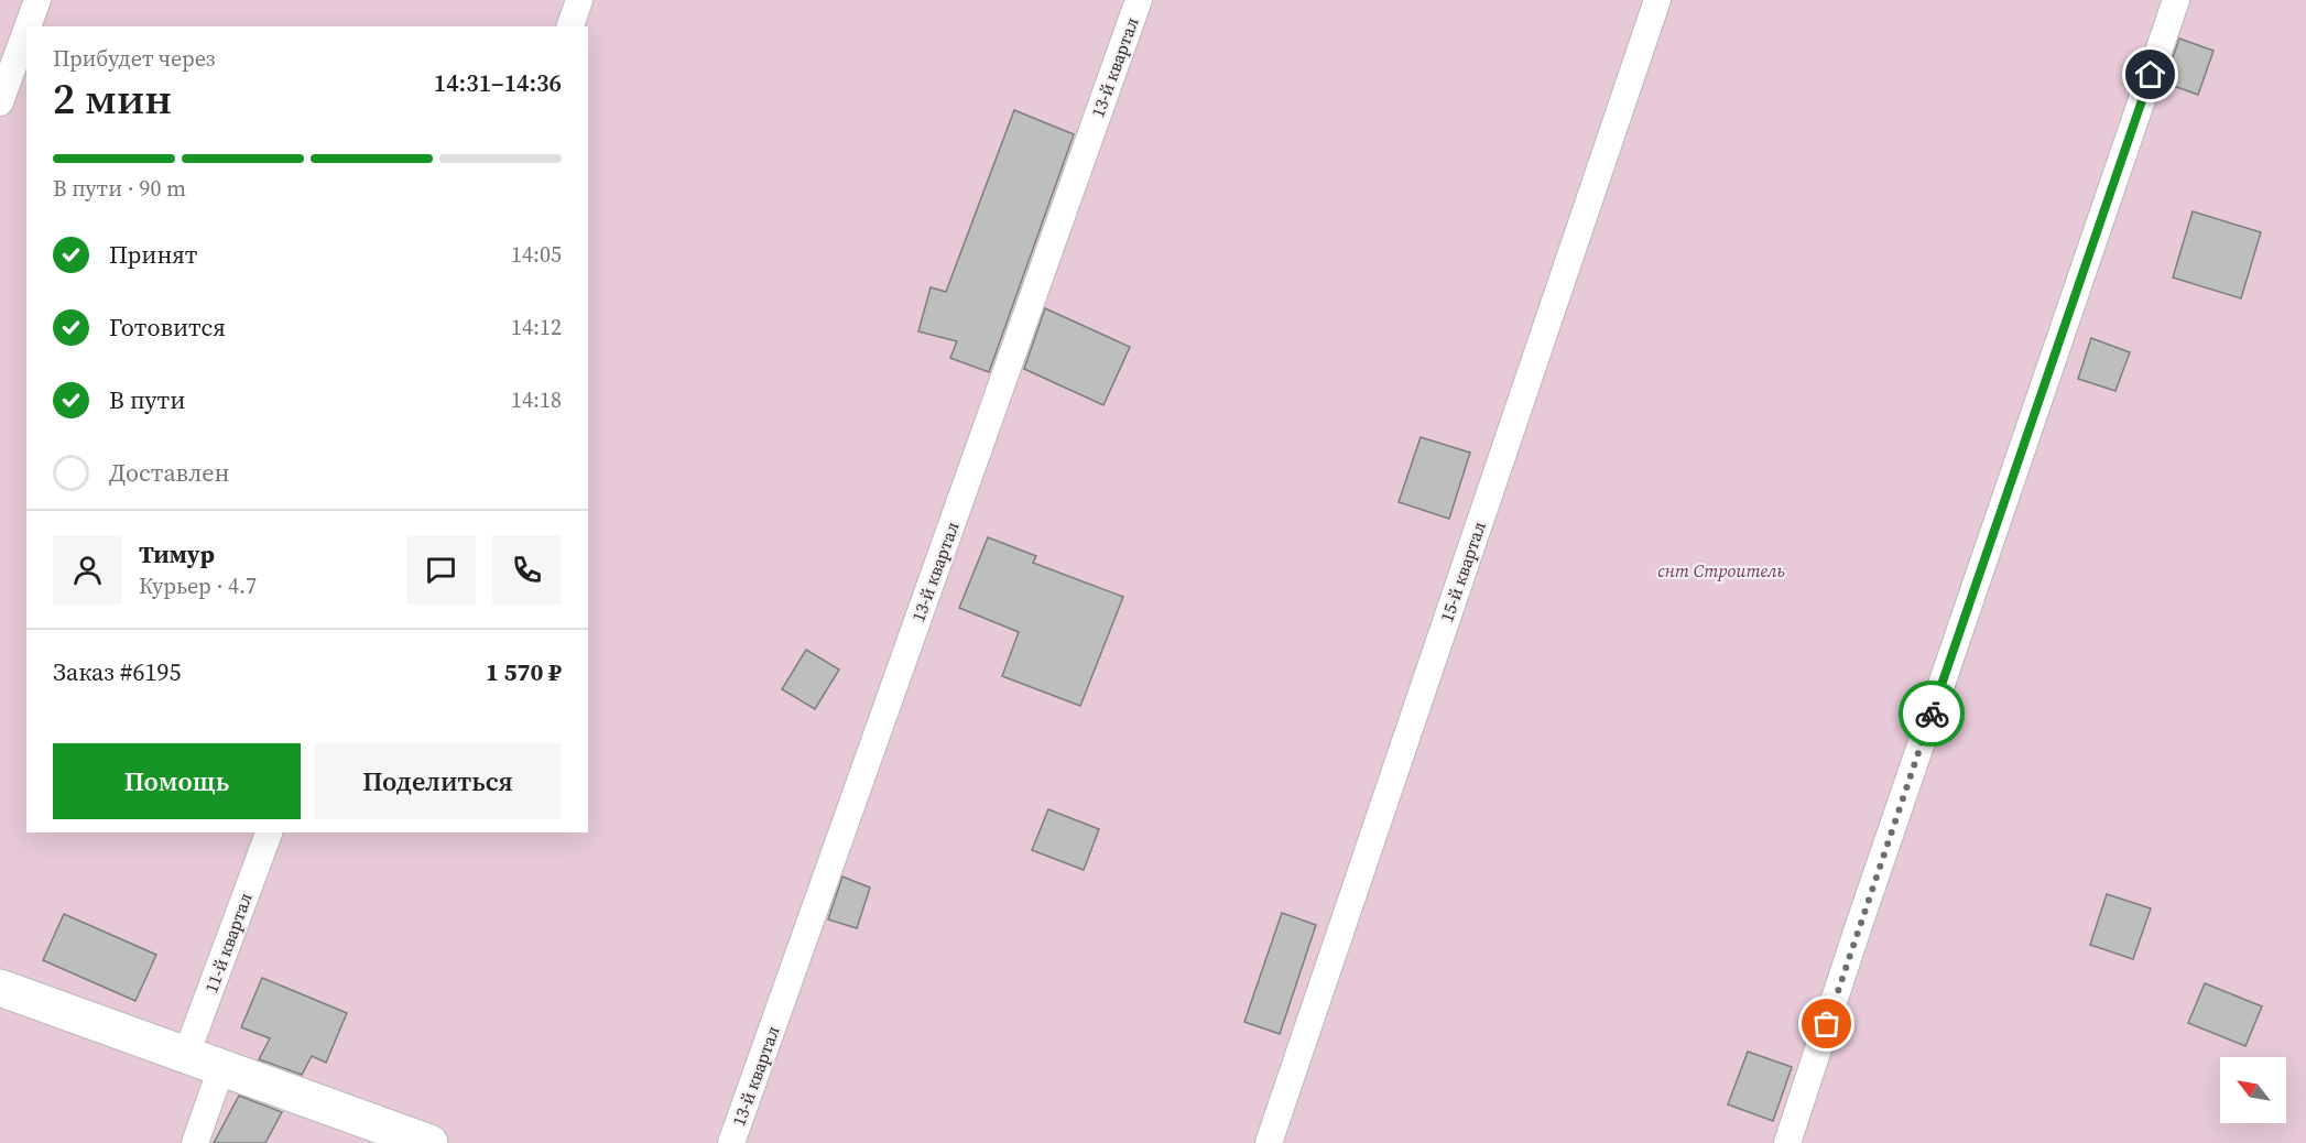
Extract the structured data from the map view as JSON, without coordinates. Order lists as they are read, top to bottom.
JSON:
{
  "streets": {
    "lane": ["13-й квартал", "15-й квартал", "11-й квартал"]
  },
  "parks": ["снт Строитель"],
  "north": "top left",
  "page": {
    "heading": ["2 мин", "Прибудет через", "14:31–14:36"],
    "panel": [
      "Тимур",
      "Курьер · 4.7",
      "Заказ #6195",
      "1 570 ₽"
    ],
    "bar": "В пути · 90 m",
    "list": [
      ["Принят", "14:05"],
      ["Готовится", "14:12"],
      ["В пути", "14:18"],
      "Доставлен"
    ],
    "buttons": ["Помощь", "Поделиться"]
  }
}
